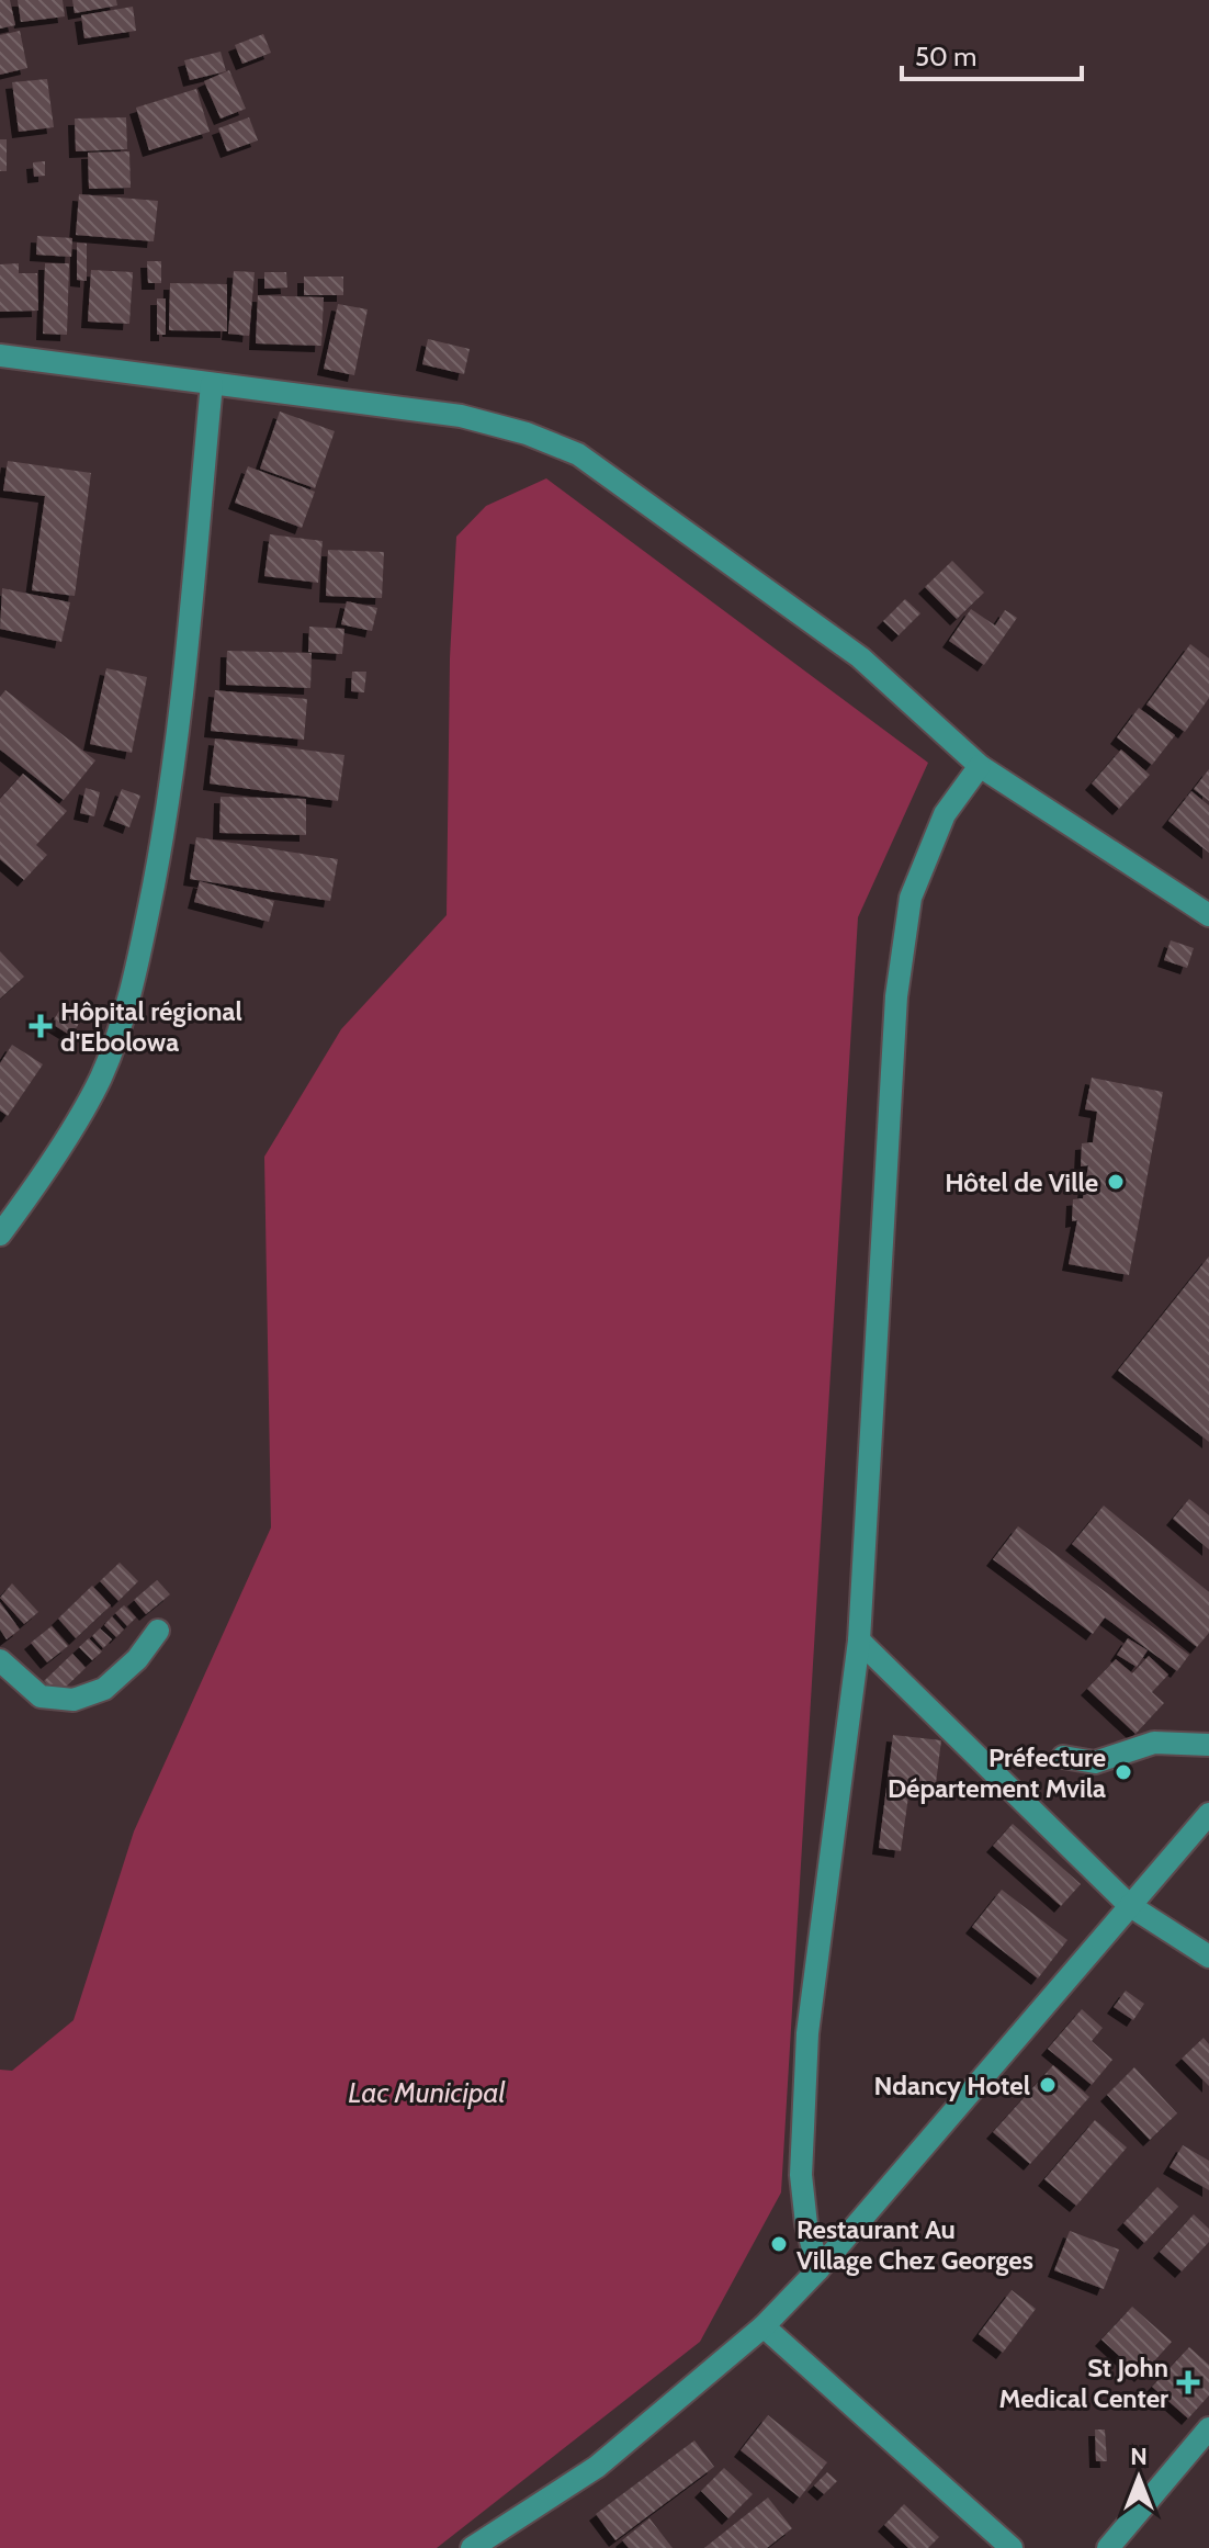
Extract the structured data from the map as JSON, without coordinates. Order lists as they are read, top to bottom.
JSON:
{
  "water": ["Lac Municipal"],
  "places": {
    "health": ["Hôpital régional d'Ebolowa", "St John Medical Center"],
    "other": [
      "Hôtel de Ville",
      "Préfecture Département Mvila",
      "Ndancy Hotel",
      "Restaurant Au Village Chez Georges"
    ]
  },
  "scale_bar": "50 m",
  "north": "top"
}
